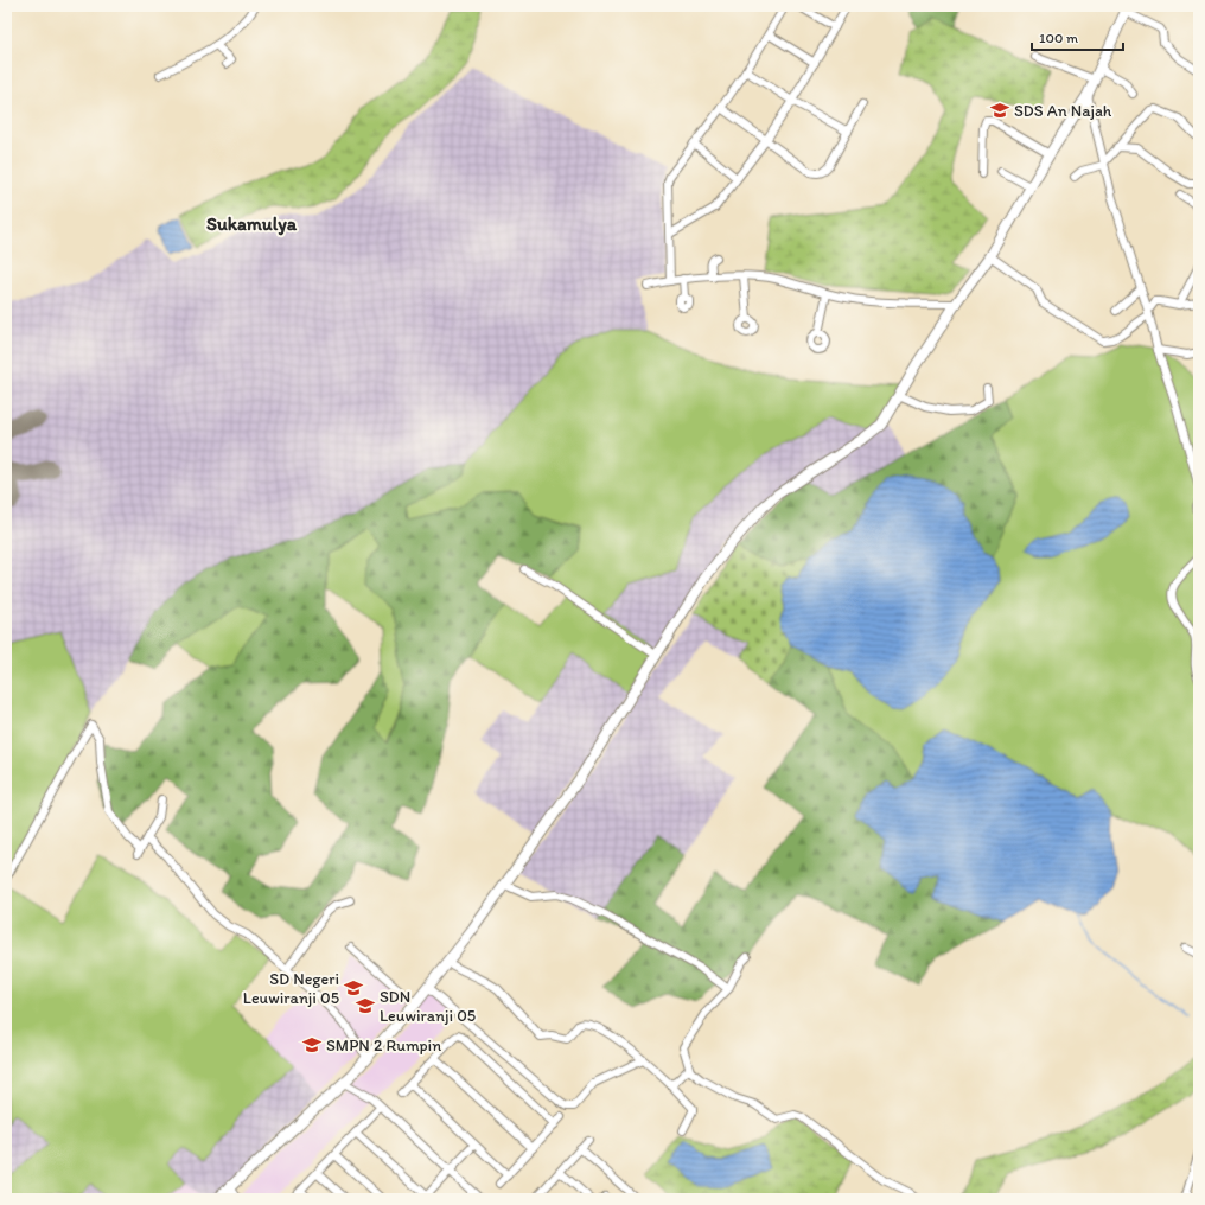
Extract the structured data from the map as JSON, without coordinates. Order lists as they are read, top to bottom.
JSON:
{
  "districts": ["Sukamulya"],
  "places": {
    "school or university": [
      "SDS An Najah",
      "SD Negeri Leuwiranji 05",
      "SDN Leuwiranji 05",
      "SMPN 2 Rumpin"
    ]
  },
  "scale_bar": "100 m"
}
